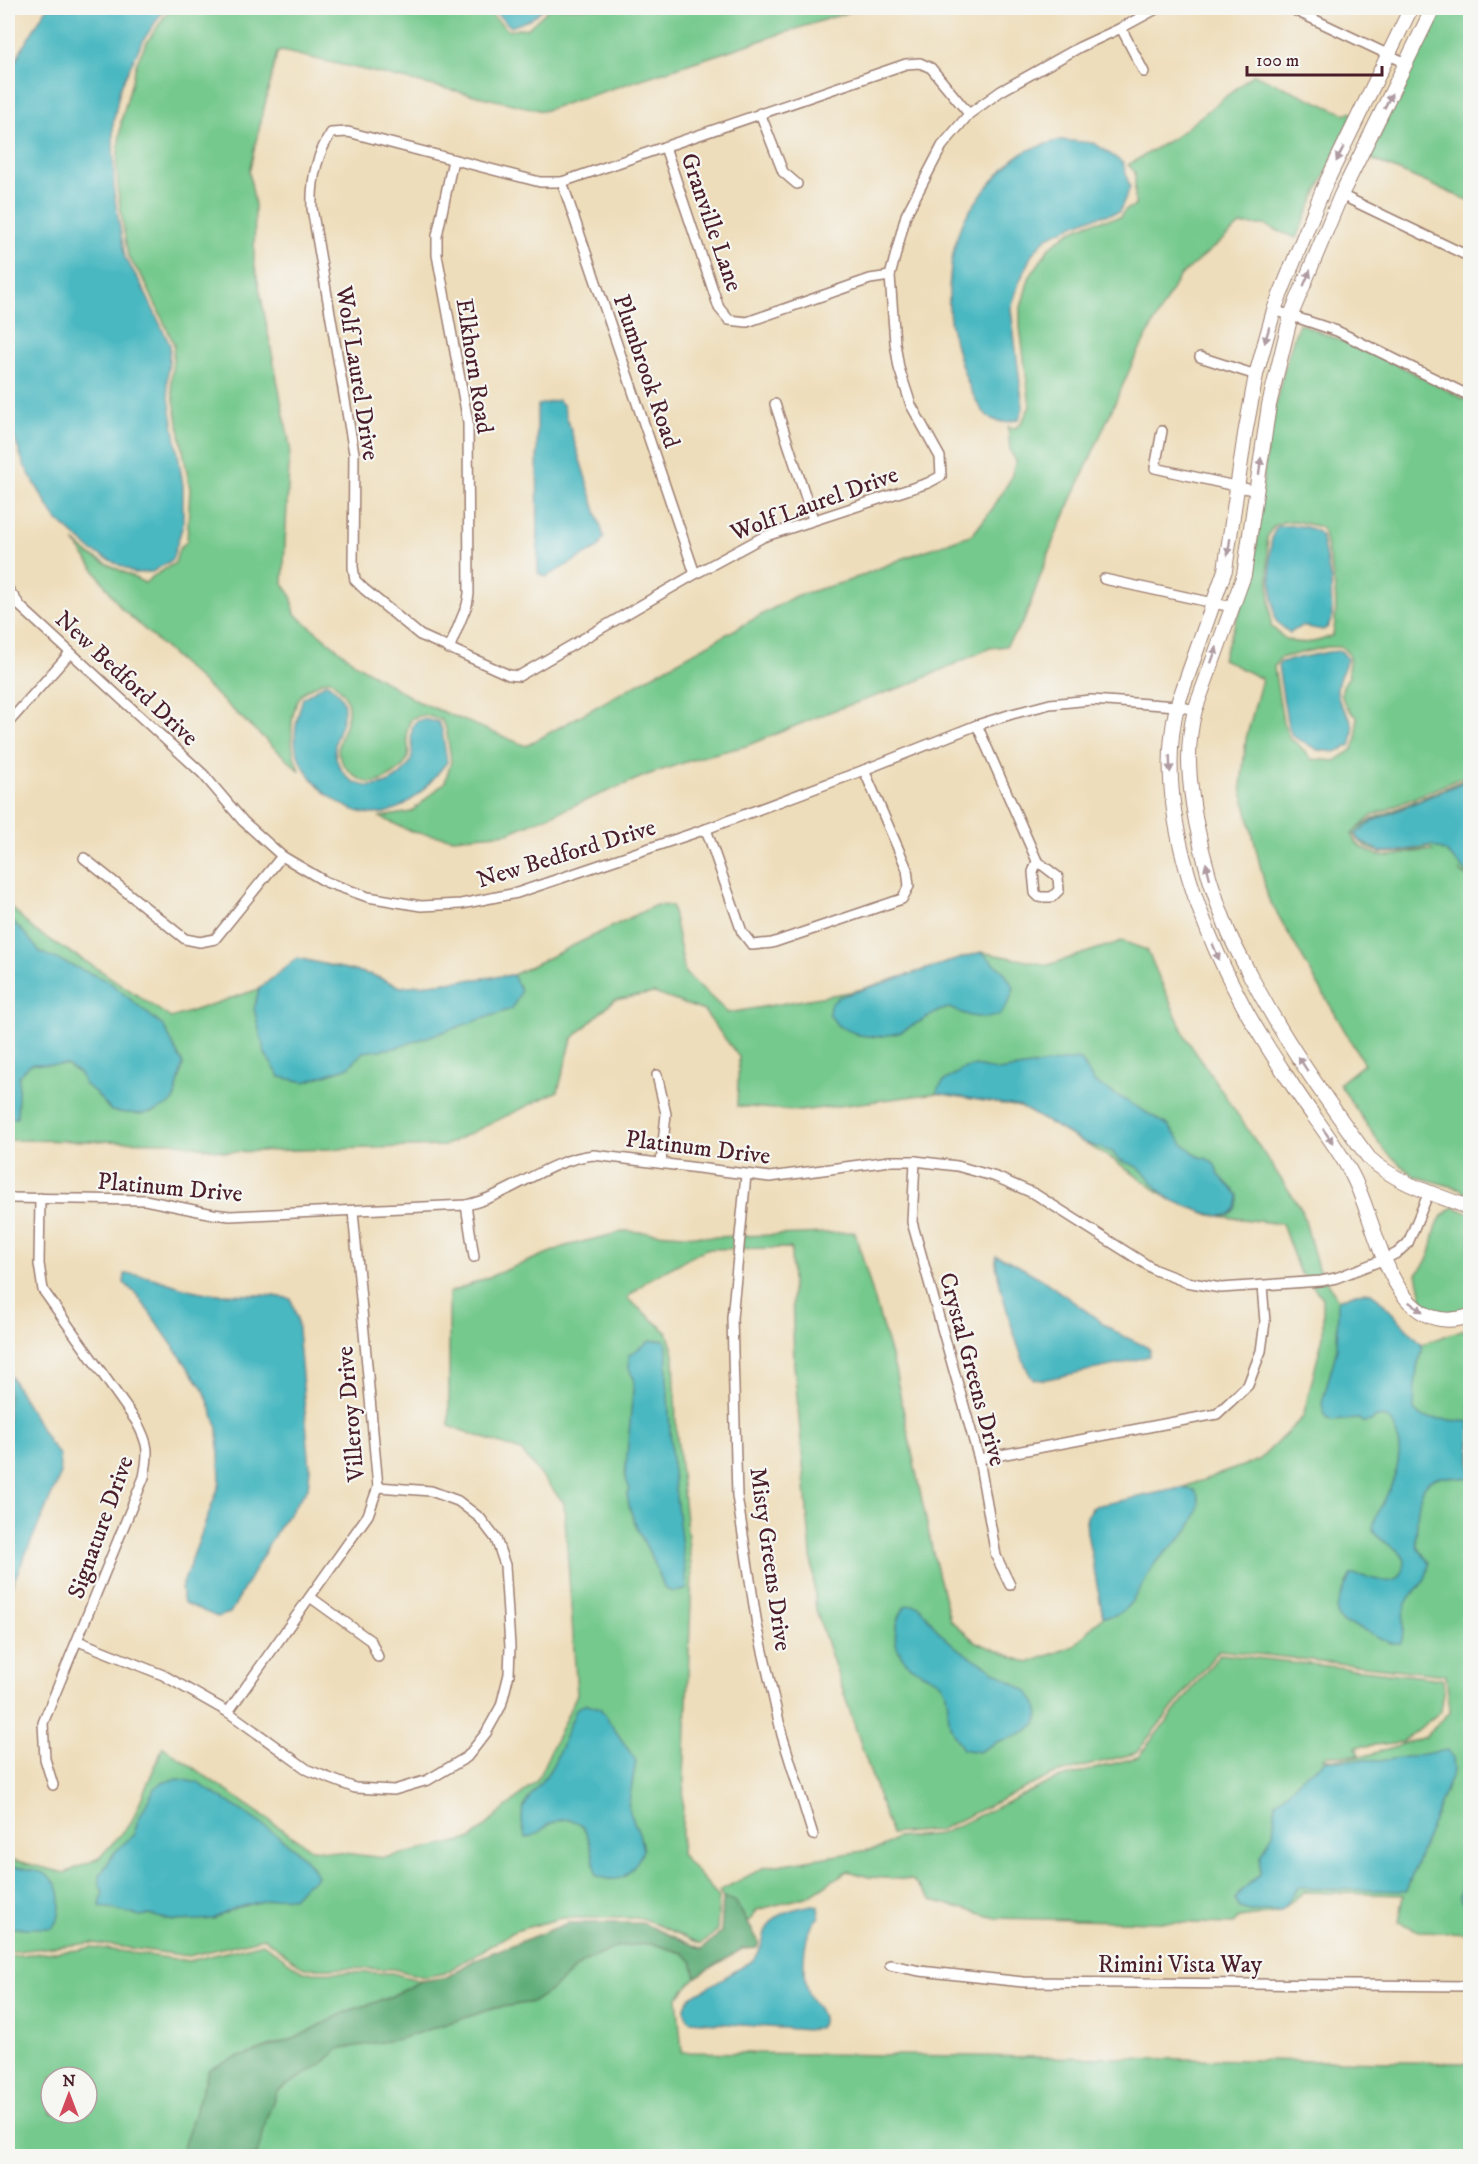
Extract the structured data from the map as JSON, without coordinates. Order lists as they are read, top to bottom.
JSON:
{
  "streets": {
    "street": [
      "Granville Lane",
      "Elkhorn Road",
      "Plumbrook Road",
      "Wolf Laurel Drive",
      "New Bedford Drive",
      "Platinum Drive",
      "Crystal Greens Drive",
      "Villeroy Drive",
      "Signature Drive",
      "Misty Greens Drive",
      "Rimini Vista Way"
    ]
  },
  "crossings": [
    ["Granville Lane", "Wolf Laurel Drive"],
    ["Elkhorn Road", "Wolf Laurel Drive"],
    ["Plumbrook Road", "Wolf Laurel Drive"],
    ["Platinum Drive", "Crystal Greens Drive"],
    ["Platinum Drive", "Villeroy Drive"],
    ["Platinum Drive", "Signature Drive"],
    ["Platinum Drive", "Misty Greens Drive"]
  ],
  "scale_bar": "100 m",
  "north": "top"
}
